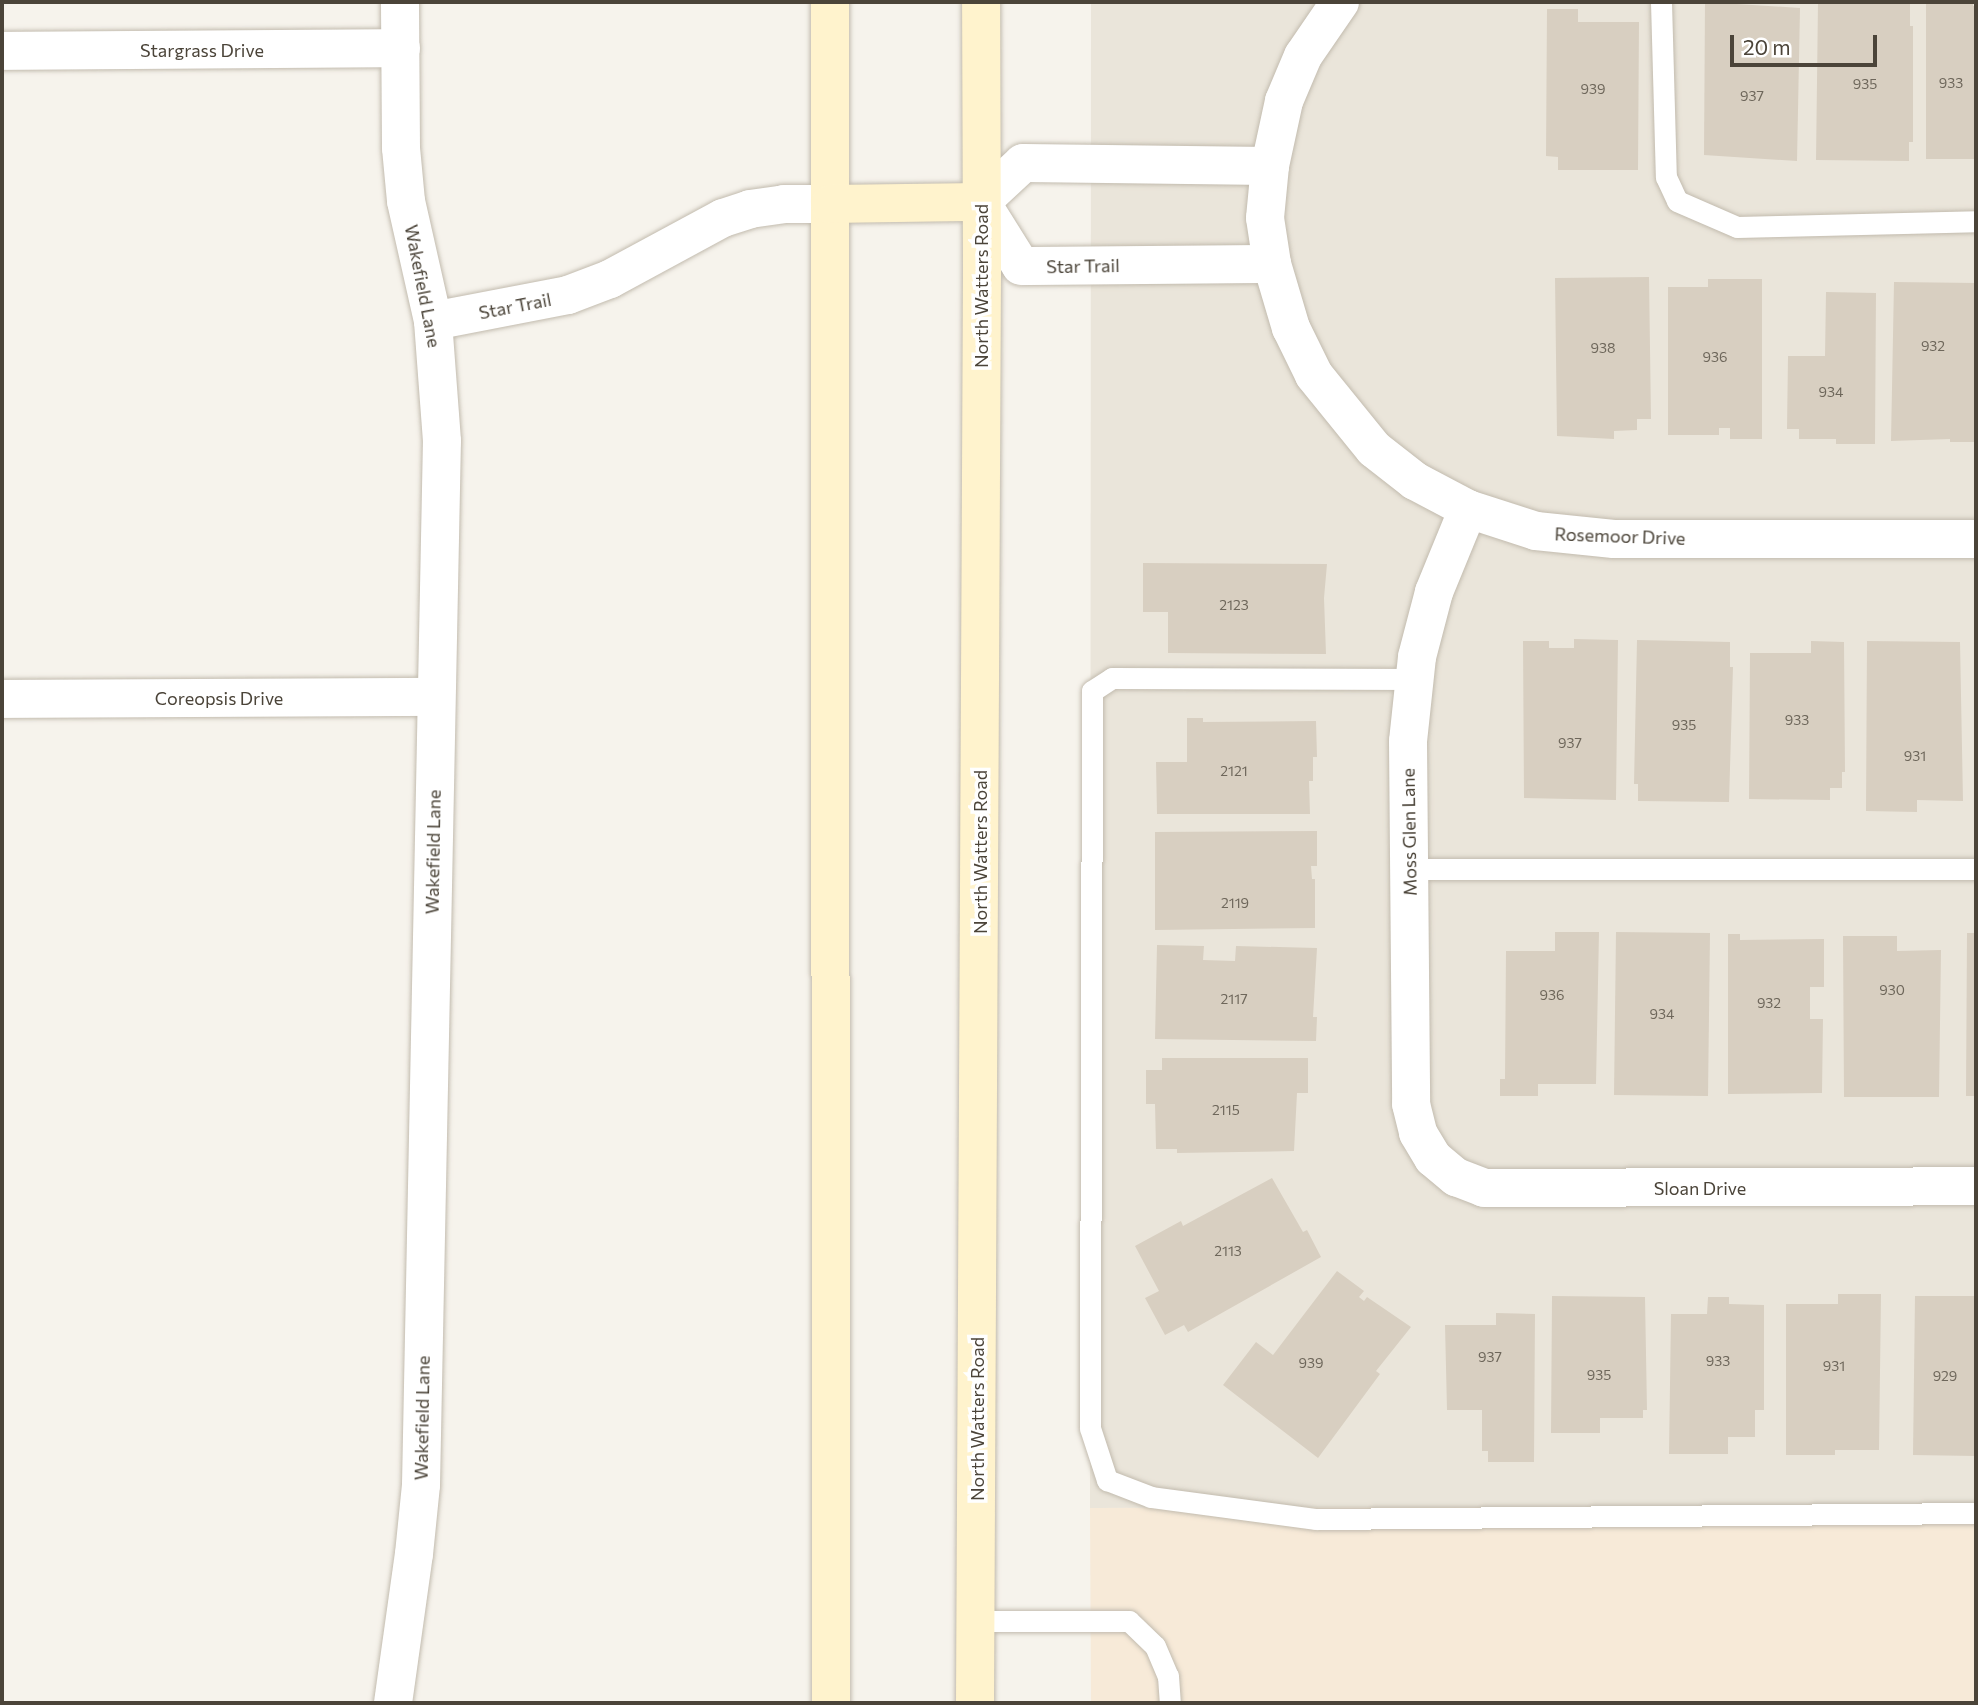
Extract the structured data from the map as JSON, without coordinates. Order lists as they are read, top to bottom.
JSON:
{
  "streets": {
    "main road": ["North Watters Road"],
    "street": [
      "Stargrass Drive",
      "Star Trail",
      "Wakefield Lane",
      "Rosemoor Drive",
      "Coreopsis Drive",
      "Moss Glen Lane",
      "Sloan Drive"
    ]
  },
  "crossings": [
    ["Stargrass Drive", "Wakefield Lane"],
    ["Star Trail", "Wakefield Lane"],
    ["Star Trail", "North Watters Road"],
    ["Star Trail", "Rosemoor Drive"],
    ["Wakefield Lane", "Coreopsis Drive"],
    ["Rosemoor Drive", "Moss Glen Lane"],
    ["Moss Glen Lane", "Sloan Drive"]
  ],
  "house_numbers": [
    "933",
    "935",
    "939",
    "937",
    "932",
    "938",
    "936",
    "934",
    "2123",
    "933",
    "935",
    "937",
    "931",
    "2121",
    "2119",
    "930",
    "936",
    "2117",
    "932",
    "934",
    "2115",
    "2113",
    "937",
    "933",
    "939",
    "931",
    "935",
    "929"
  ],
  "scale_bar": "20 m"
}
